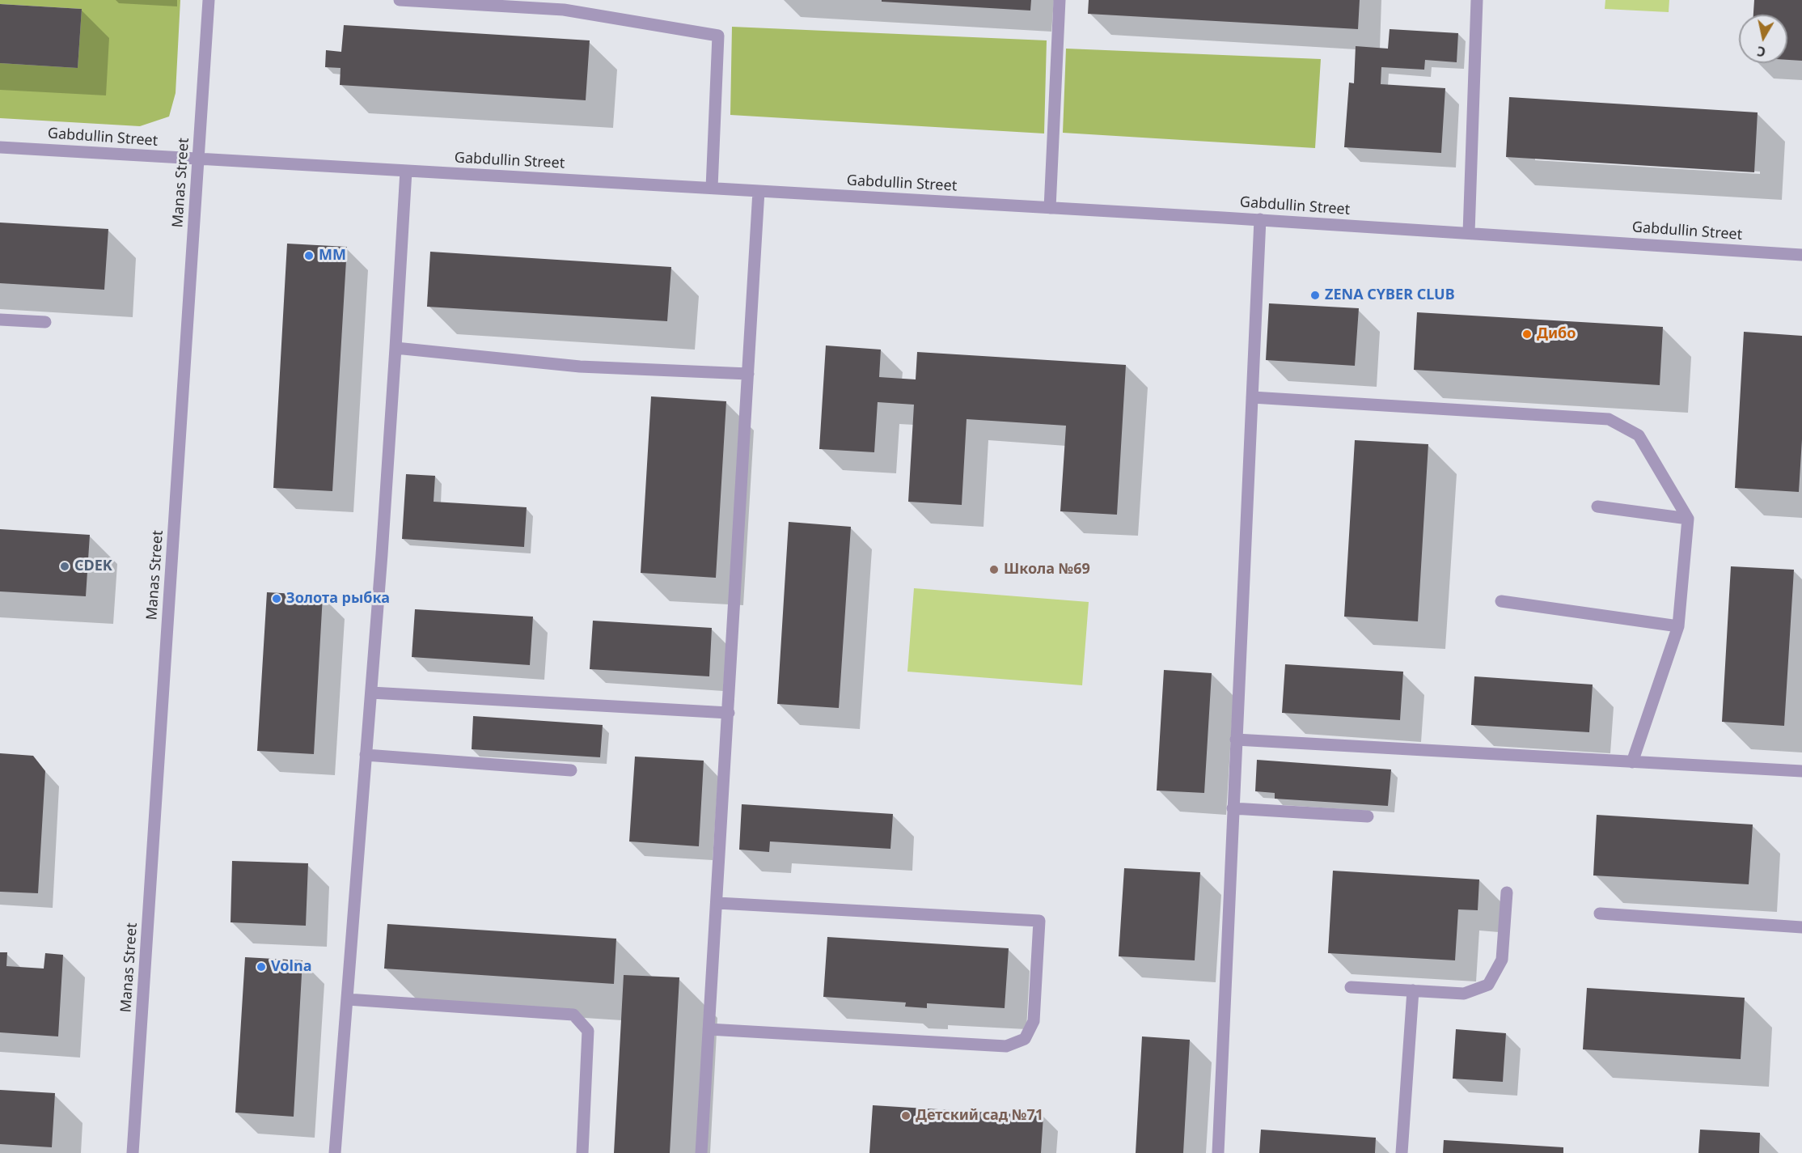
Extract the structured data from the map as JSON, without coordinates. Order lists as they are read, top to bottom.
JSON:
{
  "streets": {
    "street": ["Gabdullin Street", "Manas Street"]
  },
  "crossings": [
    ["Gabdullin Street", "Manas Street"]
  ],
  "places": [
    "MM",
    "ZENA CYBER CLUB",
    "Дибо",
    "CDEK",
    "Школа №69",
    "Золота рыбка",
    "Volna",
    "Детский сад №71"
  ],
  "north": "bottom"
}
